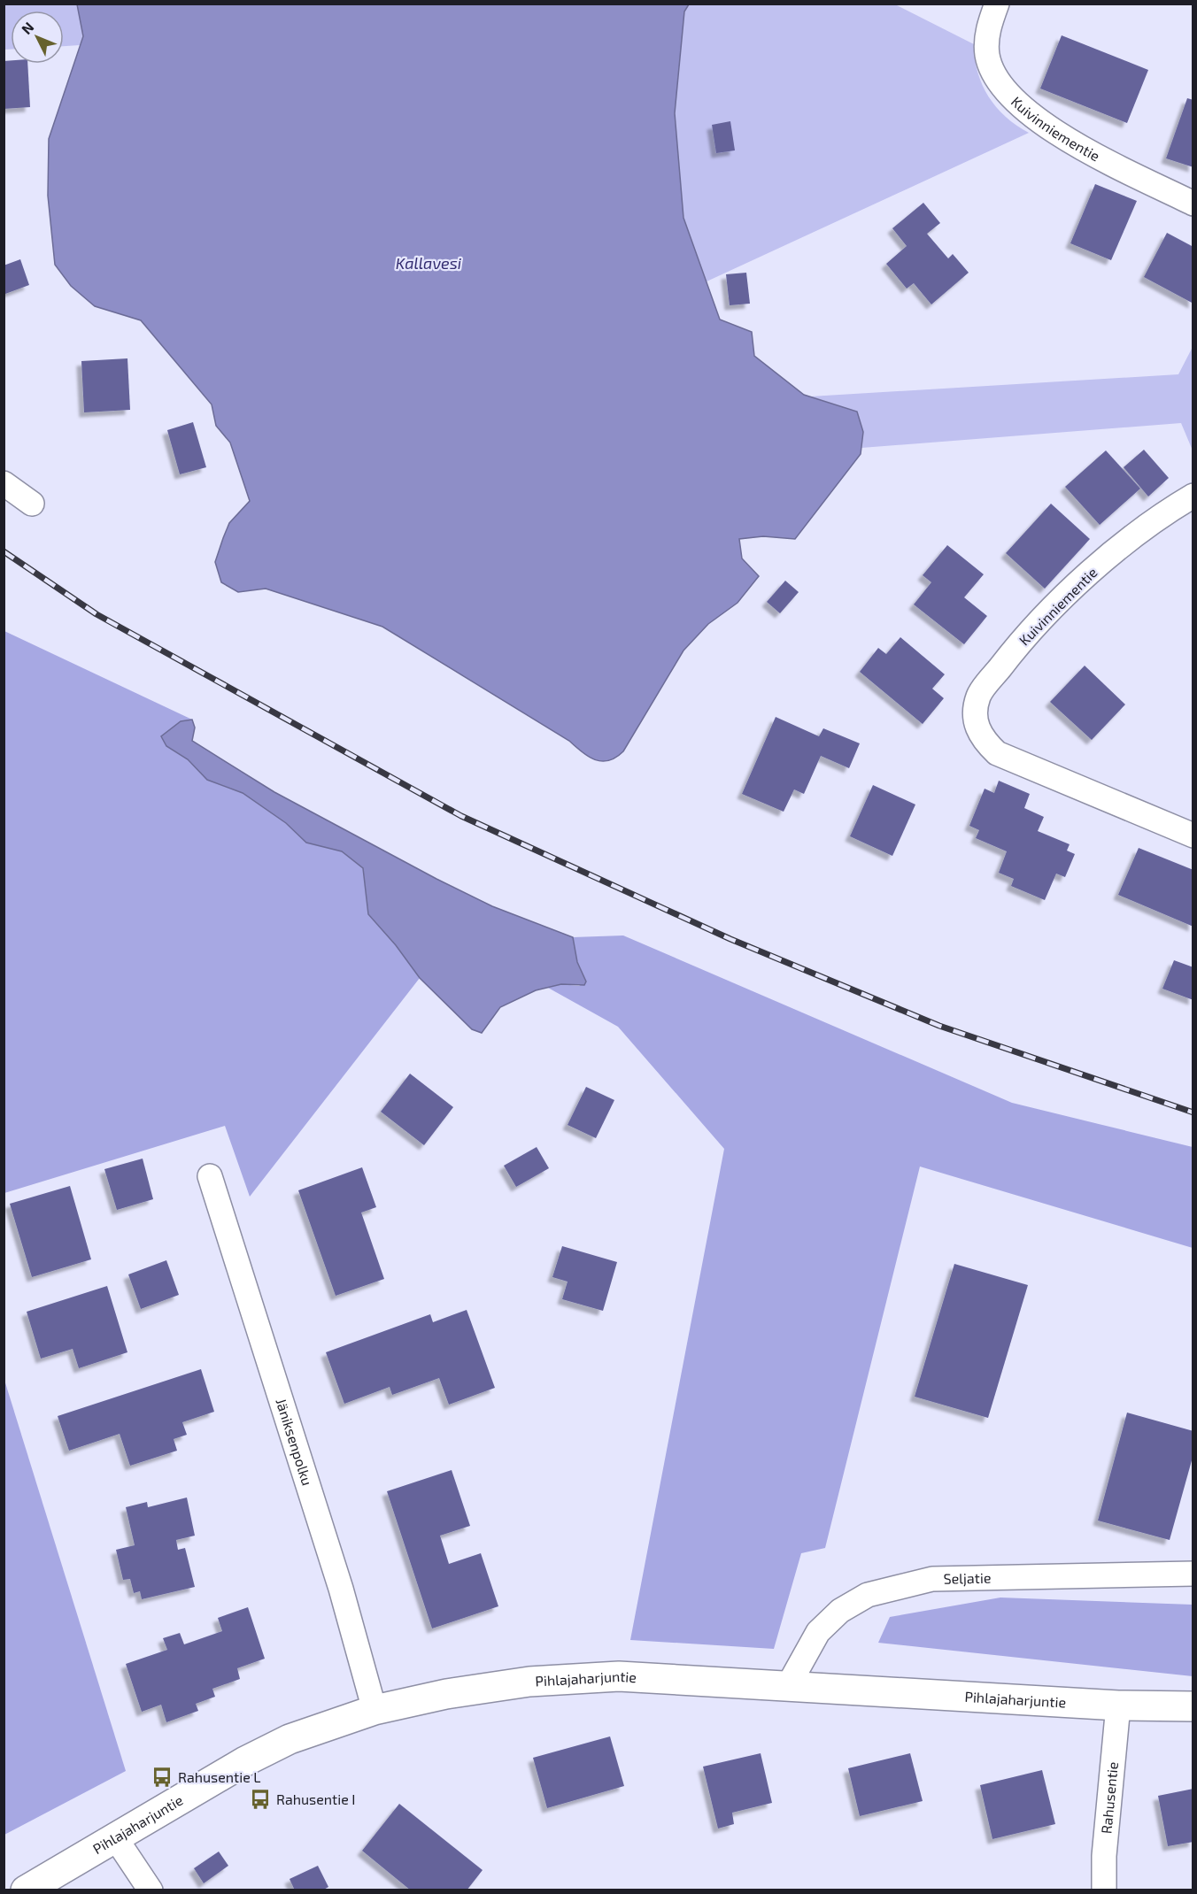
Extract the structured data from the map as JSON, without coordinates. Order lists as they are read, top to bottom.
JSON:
{
  "streets": {
    "street": [
      "Kuivinniementie",
      "Jäniksenpolku",
      "Seljatie",
      "Pihlajaharjuntie",
      "Rahusentie"
    ]
  },
  "crossings": [
    ["Jäniksenpolku", "Pihlajaharjuntie"],
    ["Seljatie", "Pihlajaharjuntie"],
    ["Pihlajaharjuntie", "Rahusentie"]
  ],
  "water": ["Kallavesi"],
  "places": {
    "bus stop": ["Rahusentie L", "Rahusentie I"]
  },
  "north": "top left"
}
